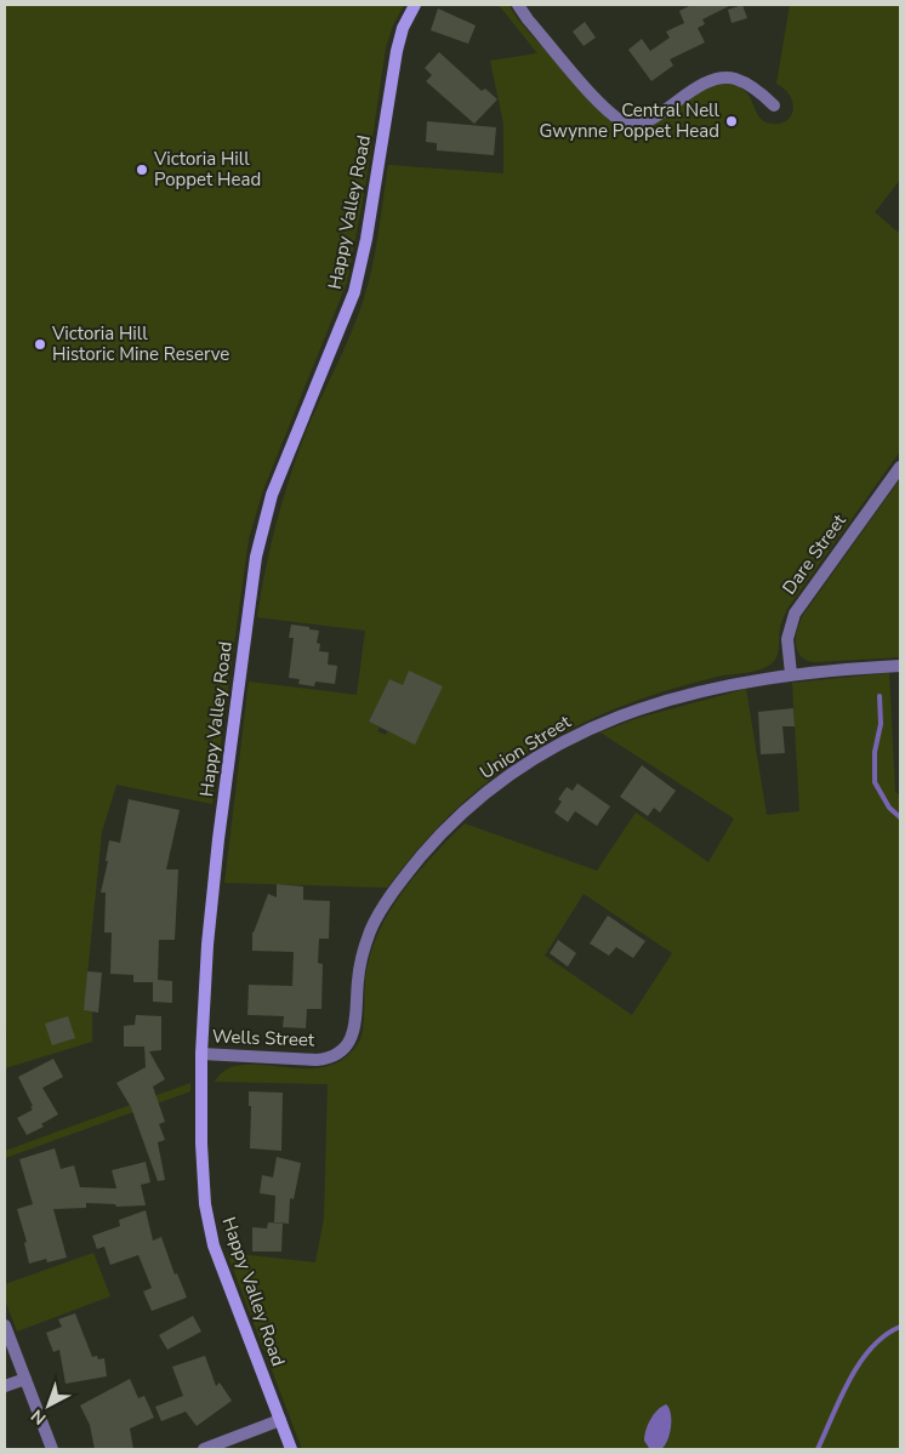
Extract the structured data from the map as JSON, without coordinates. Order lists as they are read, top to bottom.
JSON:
{
  "streets": {
    "street": [
      "Happy Valley Road",
      "Dare Street",
      "Union Street",
      "Wells Street"
    ]
  },
  "crossings": [
    ["Happy Valley Road", "Wells Street"],
    ["Dare Street", "Union Street"],
    ["Union Street", "Wells Street"]
  ],
  "places": ["Central Nell Gwynne Poppet Head", "Victoria Hill Poppet Head", "Victoria Hill Historic Mine Reserve"],
  "north": "bottom left"
}
